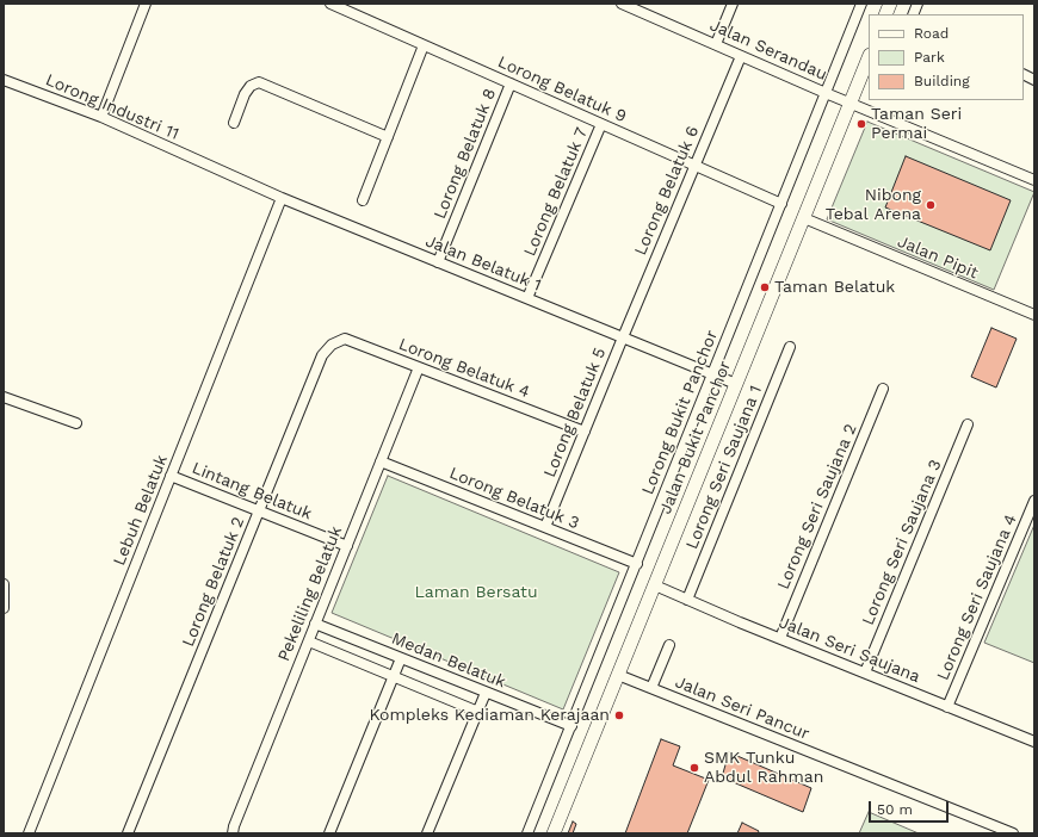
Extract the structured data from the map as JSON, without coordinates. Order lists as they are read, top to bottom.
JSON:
{
  "streets": {
    "main road": ["Jalan Bukit Panchor"],
    "street": [
      "Jalan Serandau",
      "Lorong Belatuk 9",
      "Lorong Industri 11",
      "Lorong Belatuk 8",
      "Lorong Belatuk 6",
      "Lorong Belatuk 7",
      "Jalan Pipit",
      "Jalan Belatuk 1",
      "Lorong Belatuk 4",
      "Lorong Belatuk 5",
      "Lorong Bukit Panchor",
      "Lorong Seri Saujana 1",
      "Lintang Belatuk",
      "Lorong Belatuk 3",
      "Lorong Seri Saujana 2",
      "Lebuh Belatuk",
      "Lorong Seri Saujana 3",
      "Lorong Belatuk 2",
      "Pekeliling Belatuk",
      "Lorong Seri Saujana 4",
      "Jalan Seri Saujana",
      "Medan Belatuk",
      "Jalan Seri Pancur"
    ]
  },
  "crossings": [
    ["Jalan Serandau", "Lorong Belatuk 6"],
    ["Jalan Serandau", "Lorong Bukit Panchor"],
    ["Jalan Serandau", "Jalan Bukit Panchor"],
    ["Lorong Belatuk 9", "Lorong Belatuk 8"],
    ["Lorong Belatuk 9", "Lorong Belatuk 6"],
    ["Lorong Belatuk 9", "Lorong Belatuk 7"],
    ["Lorong Belatuk 9", "Lorong Bukit Panchor"],
    ["Lorong Industri 11", "Jalan Belatuk 1"],
    ["Lorong Belatuk 8", "Jalan Belatuk 1"],
    ["Lorong Belatuk 6", "Jalan Belatuk 1"],
    ["Lorong Belatuk 6", "Lorong Belatuk 5"],
    ["Lorong Belatuk 7", "Jalan Belatuk 1"],
    ["Jalan Pipit", "Jalan Bukit Panchor"],
    ["Jalan Belatuk 1", "Lorong Belatuk 5"],
    ["Jalan Belatuk 1", "Lorong Bukit Panchor"],
    ["Jalan Belatuk 1", "Jalan Bukit Panchor"],
    ["Jalan Belatuk 1", "Lebuh Belatuk"],
    ["Lorong Belatuk 4", "Lorong Belatuk 5"],
    ["Lorong Belatuk 4", "Lorong Belatuk 2"],
    ["Lorong Belatuk 4", "Pekeliling Belatuk"],
    ["Lorong Belatuk 5", "Lorong Belatuk 3"],
    ["Lorong Bukit Panchor", "Lorong Belatuk 3"],
    ["Lorong Bukit Panchor", "Medan Belatuk"],
    ["Jalan Bukit Panchor", "Jalan Seri Saujana"],
    ["Jalan Bukit Panchor", "Jalan Seri Pancur"],
    ["Lorong Seri Saujana 1", "Jalan Seri Saujana"],
    ["Lintang Belatuk", "Lebuh Belatuk"],
    ["Lintang Belatuk", "Lorong Belatuk 2"],
    ["Lintang Belatuk", "Pekeliling Belatuk"],
    ["Lorong Belatuk 3", "Pekeliling Belatuk"],
    ["Lorong Seri Saujana 2", "Jalan Seri Saujana"],
    ["Lorong Seri Saujana 3", "Jalan Seri Saujana"],
    ["Pekeliling Belatuk", "Medan Belatuk"],
    ["Lorong Seri Saujana 4", "Jalan Seri Saujana"]
  ],
  "parks": ["Laman Bersatu"],
  "places": [
    "Taman Seri Permai",
    "Nibong Tebal Arena",
    "Taman Belatuk",
    "Kompleks Kediaman Kerajaan",
    "SMK Tunku Abdul Rahman"
  ],
  "legend": ["Road", "Park", "Building"],
  "scale_bar": "50 m"
}
